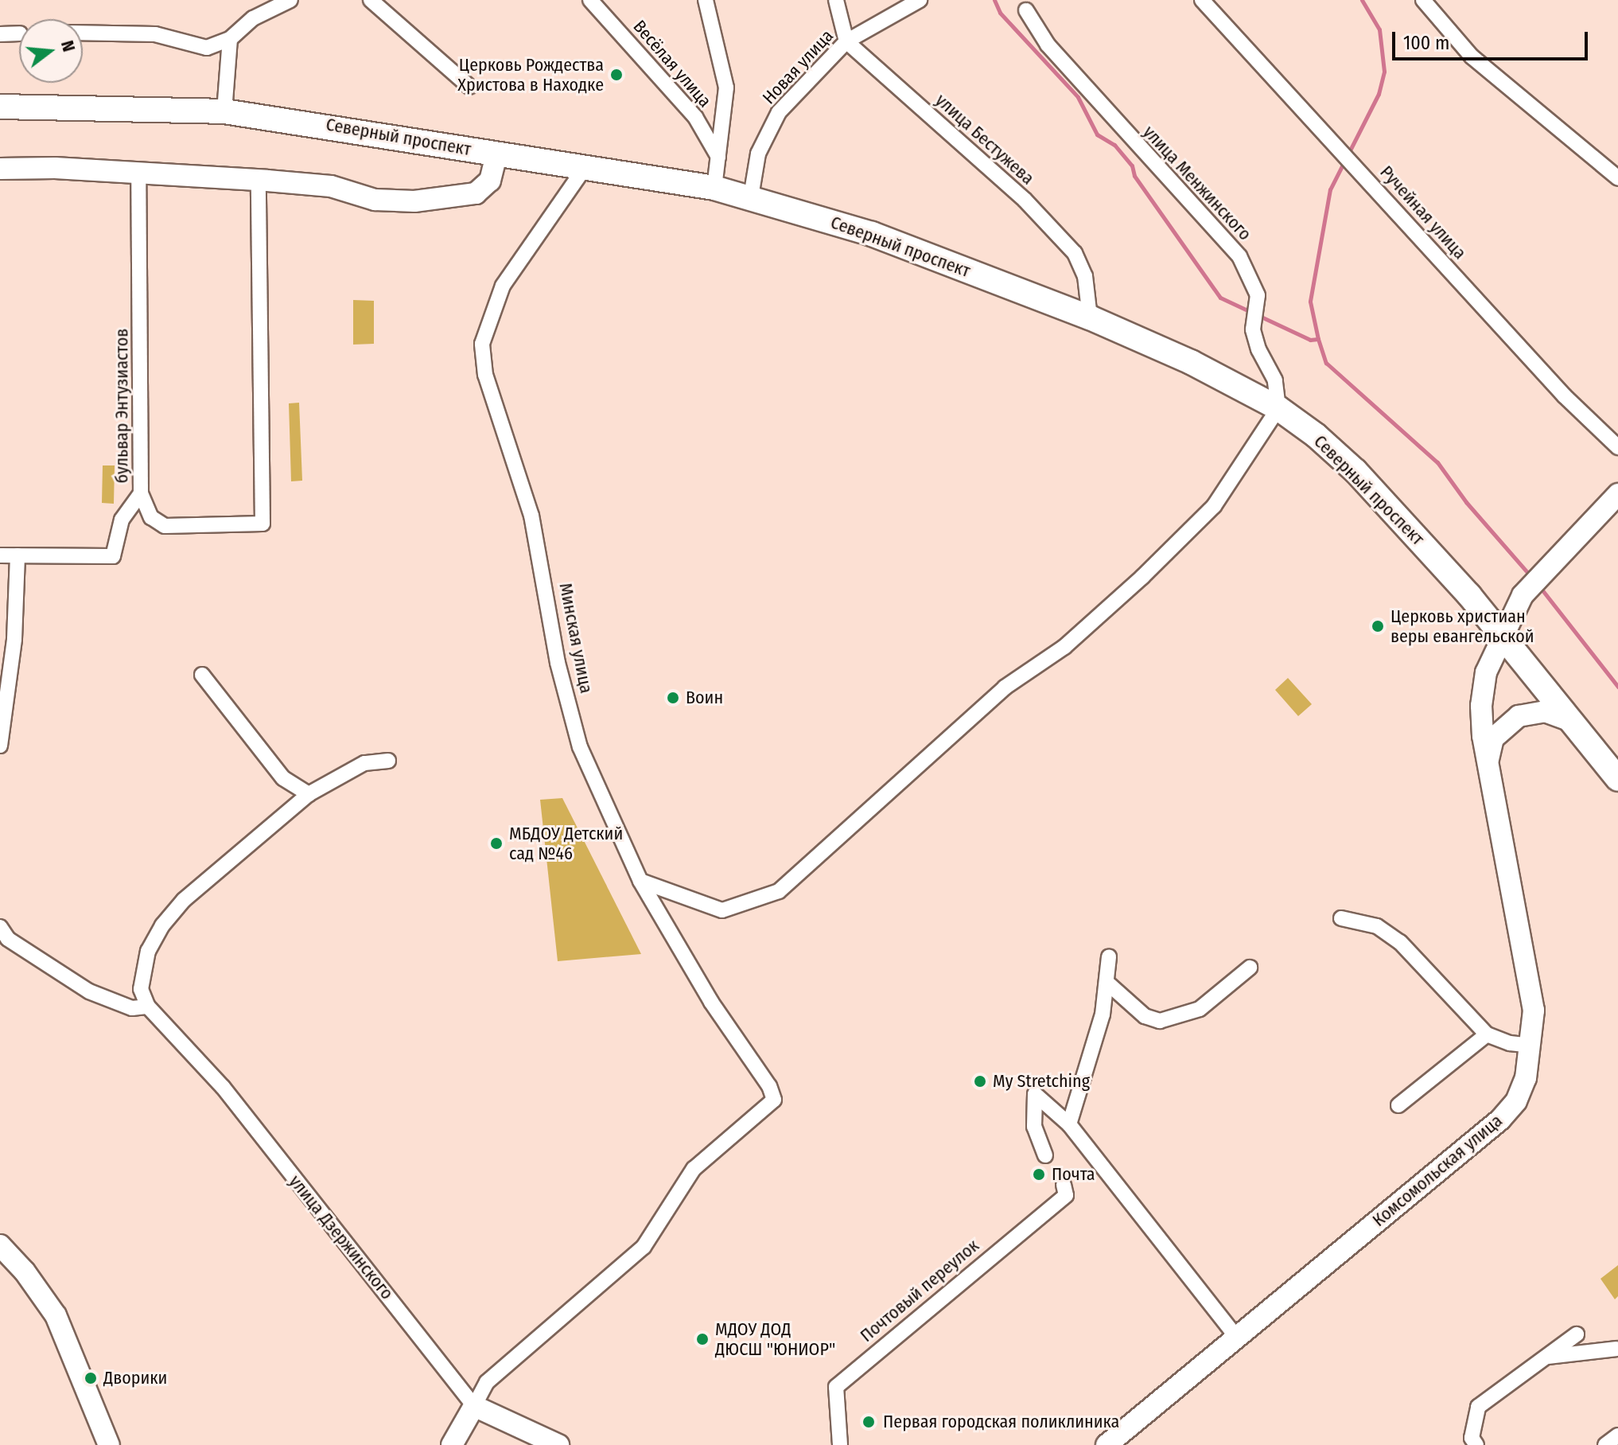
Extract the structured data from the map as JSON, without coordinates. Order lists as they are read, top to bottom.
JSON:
{
  "streets": {
    "main road": ["Северный проспект", "Комсомольская улица", "улица Дзержинского"],
    "street": [
      "Весёлая улица",
      "Новая улица",
      "улица Бестужева",
      "улица Менжинского",
      "Ручейная улица",
      "бульвар Энтузиастов",
      "Минская улица",
      "Почтовый переулок"
    ]
  },
  "crossings": [
    ["Новая улица", "Северный проспект"],
    ["Новая улица", "улица Бестужева"],
    ["Северный проспект", "улица Бестужева"],
    ["Северный проспект", "улица Менжинского"],
    ["Северный проспект", "Минская улица"],
    ["Северный проспект", "Комсомольская улица"],
    ["Минская улица", "улица Дзержинского"]
  ],
  "places": [
    "Церковь Рождества Христова в Находке",
    "Церковь христиан веры евангельской",
    "Воин",
    "МБДОУ Детский сад №46",
    "My Stretching",
    "Почта",
    "МДОУ ДОД ДЮСШ \"ЮНИОР\"",
    "Дворики",
    "Первая городская поликлиника"
  ],
  "scale_bar": "100 m",
  "north": "right"
}
